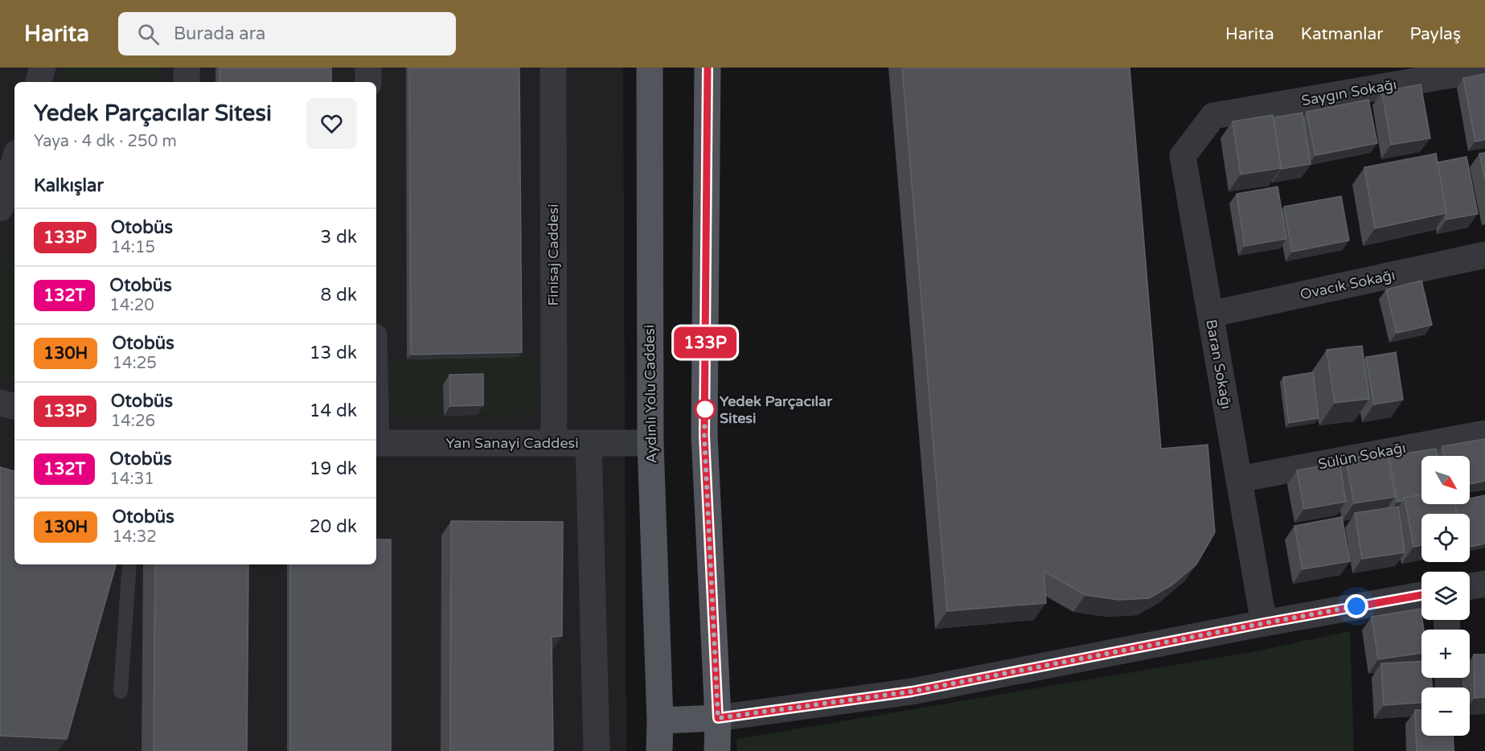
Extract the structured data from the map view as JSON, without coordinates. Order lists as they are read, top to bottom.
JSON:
{
  "streets": {
    "main road": ["Aydınlı Yolu Caddesi"],
    "street": [
      "Saygın Sokağı",
      "Finisaj Caddesi",
      "Ovacık Sokağı",
      "Baran Sokağı",
      "Yan Sanayi Caddesi",
      "Sülün Sokağı"
    ]
  },
  "crossings": [
    ["Saygın Sokağı", "Baran Sokağı"],
    ["Finisaj Caddesi", "Yan Sanayi Caddesi"],
    ["Ovacık Sokağı", "Baran Sokağı"],
    ["Baran Sokağı", "Sülün Sokağı"],
    ["Aydınlı Yolu Caddesi", "Yan Sanayi Caddesi"]
  ],
  "places": ["Yedek Parçacılar Sitesi"],
  "lines": ["bus line 133P"],
  "north": "bottom right",
  "page": {
    "header": "Harita",
    "search": "Burada ara",
    "nav": ["Harita", "Katmanlar", "Paylaş"],
    "on_map": "133P",
    "heading": [
      ["Yedek Parçacılar Sitesi", "Yaya · 4 dk · 250 m"],
      "Kalkışlar"
    ],
    "list": [
      {
        "mark": "133P",
        "name": "Otobüs",
        "note": "14:15",
        "value": "3 dk"
      },
      {
        "mark": "132T",
        "name": "Otobüs",
        "note": "14:20",
        "value": "8 dk"
      },
      {
        "mark": "130H",
        "name": "Otobüs",
        "note": "14:25",
        "value": "13 dk"
      },
      {
        "mark": "133P",
        "name": "Otobüs",
        "note": "14:26",
        "value": "14 dk"
      },
      {
        "mark": "132T",
        "name": "Otobüs",
        "note": "14:31",
        "value": "19 dk"
      },
      {
        "mark": "130H",
        "name": "Otobüs",
        "note": "14:32",
        "value": "20 dk"
      }
    ],
    "map_buttons": ["+", "−"]
  }
}
